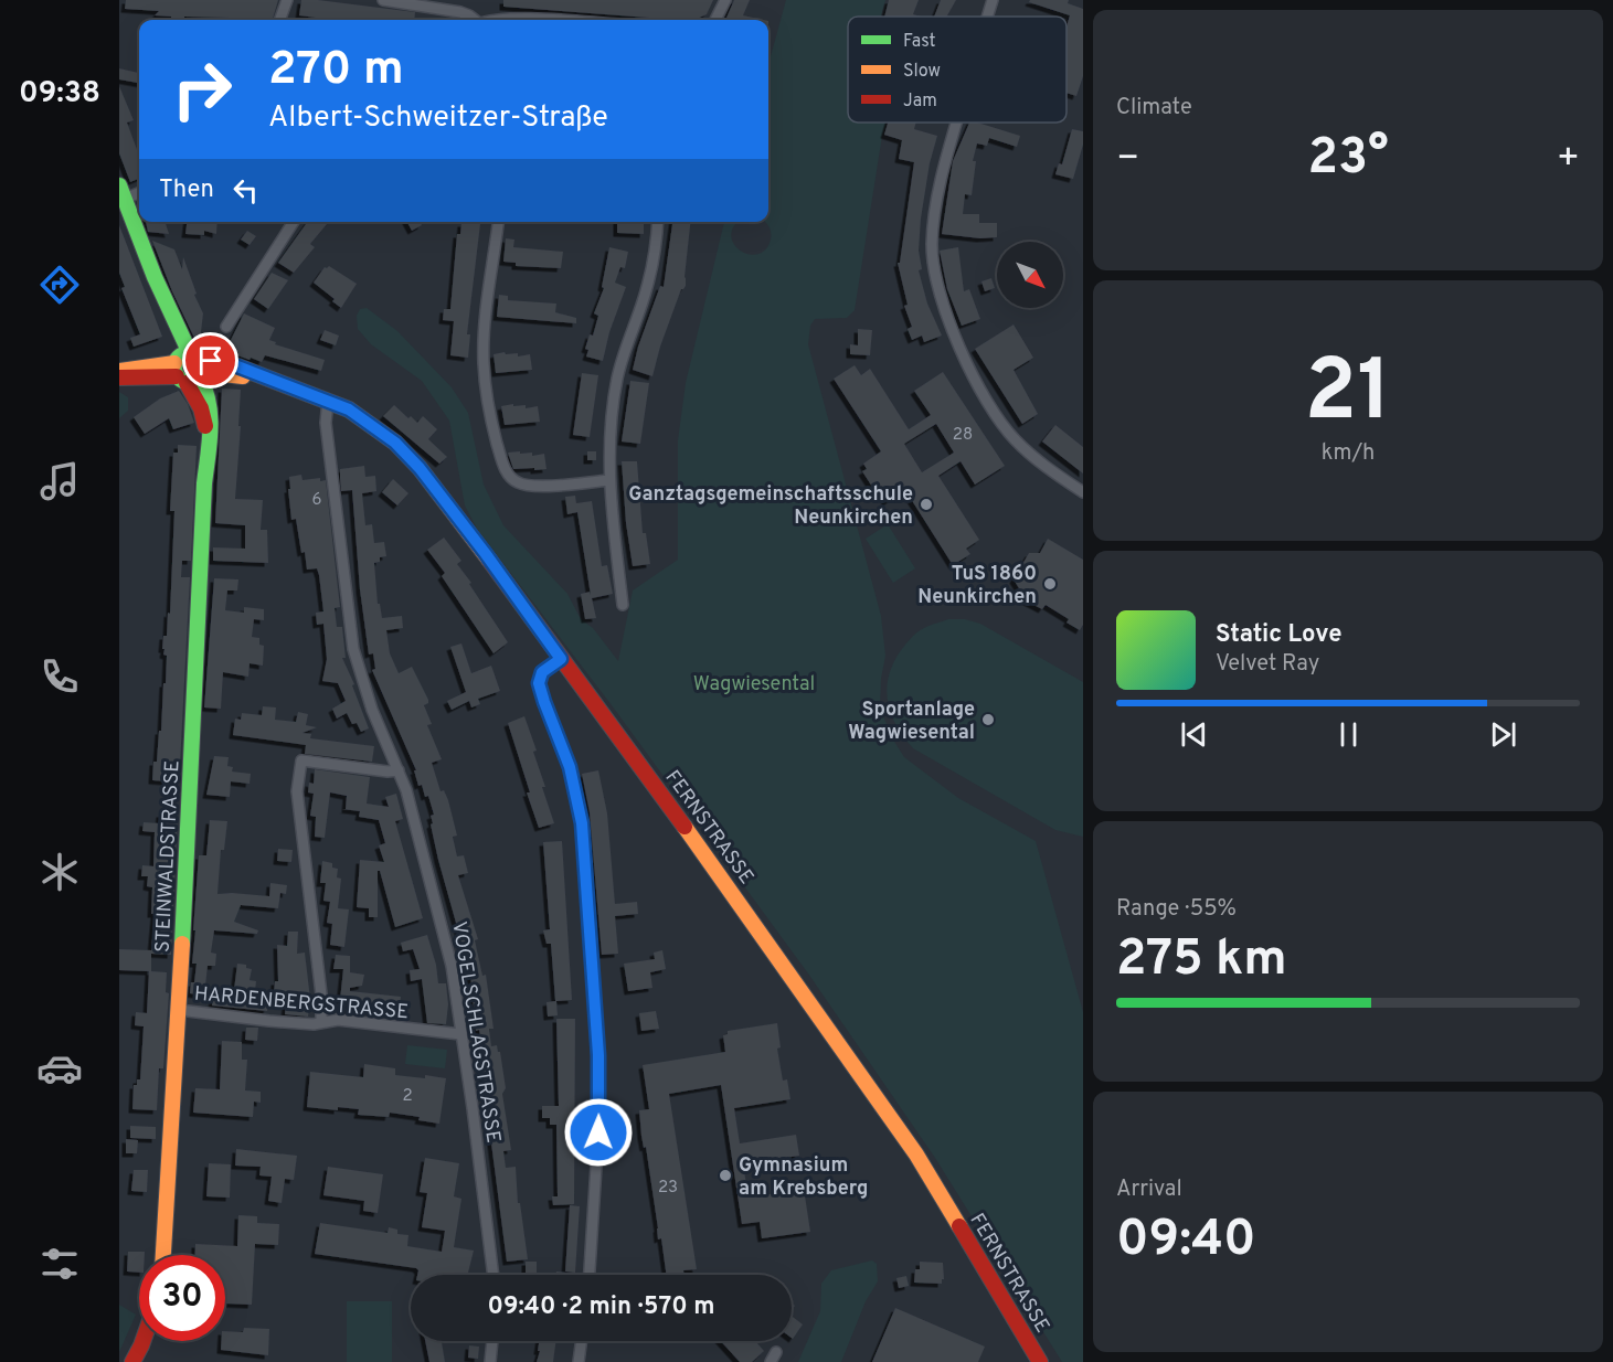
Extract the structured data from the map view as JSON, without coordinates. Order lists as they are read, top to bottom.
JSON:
{
  "streets": {
    "main road": ["FERNSTRASSE", "STEINWALDSTRASSE"],
    "street": ["HARDENBERGSTRASSE", "VOGELSCHLAGSTRASSE"]
  },
  "crossings": [
    ["FERNSTRASSE", "STEINWALDSTRASSE"],
    ["FERNSTRASSE", "VOGELSCHLAGSTRASSE"],
    ["STEINWALDSTRASSE", "HARDENBERGSTRASSE"],
    ["HARDENBERGSTRASSE", "VOGELSCHLAGSTRASSE"]
  ],
  "parks": ["Wagwiesental"],
  "places": [
    "Ganztagsgemeinschaftsschule Neunkirchen",
    "TuS 1860 Neunkirchen",
    "Sportanlage Wagwiesental",
    "Gymnasium am Krebsberg"
  ],
  "house_numbers": [
    "28",
    "6",
    "2",
    "23"
  ],
  "legend": ["Fast", "Slow", "Jam"],
  "north": "bottom right",
  "page": {
    "tabs": "09:38",
    "tile": [
      "Climate",
      ["21", "km/h"],
      ["Range · 55%", "275 km"],
      ["Arrival", "09:40"]
    ],
    "turn": ["270 m", "Albert-Schweitzer-Straße"],
    "heat": ["−", "23°", "+"],
    "then": "Then",
    "song": ["Static Love", "Velvet Ray"],
    "limit": "30",
    "trip": "09:40 · 2 min · 570 m"
  }
}
